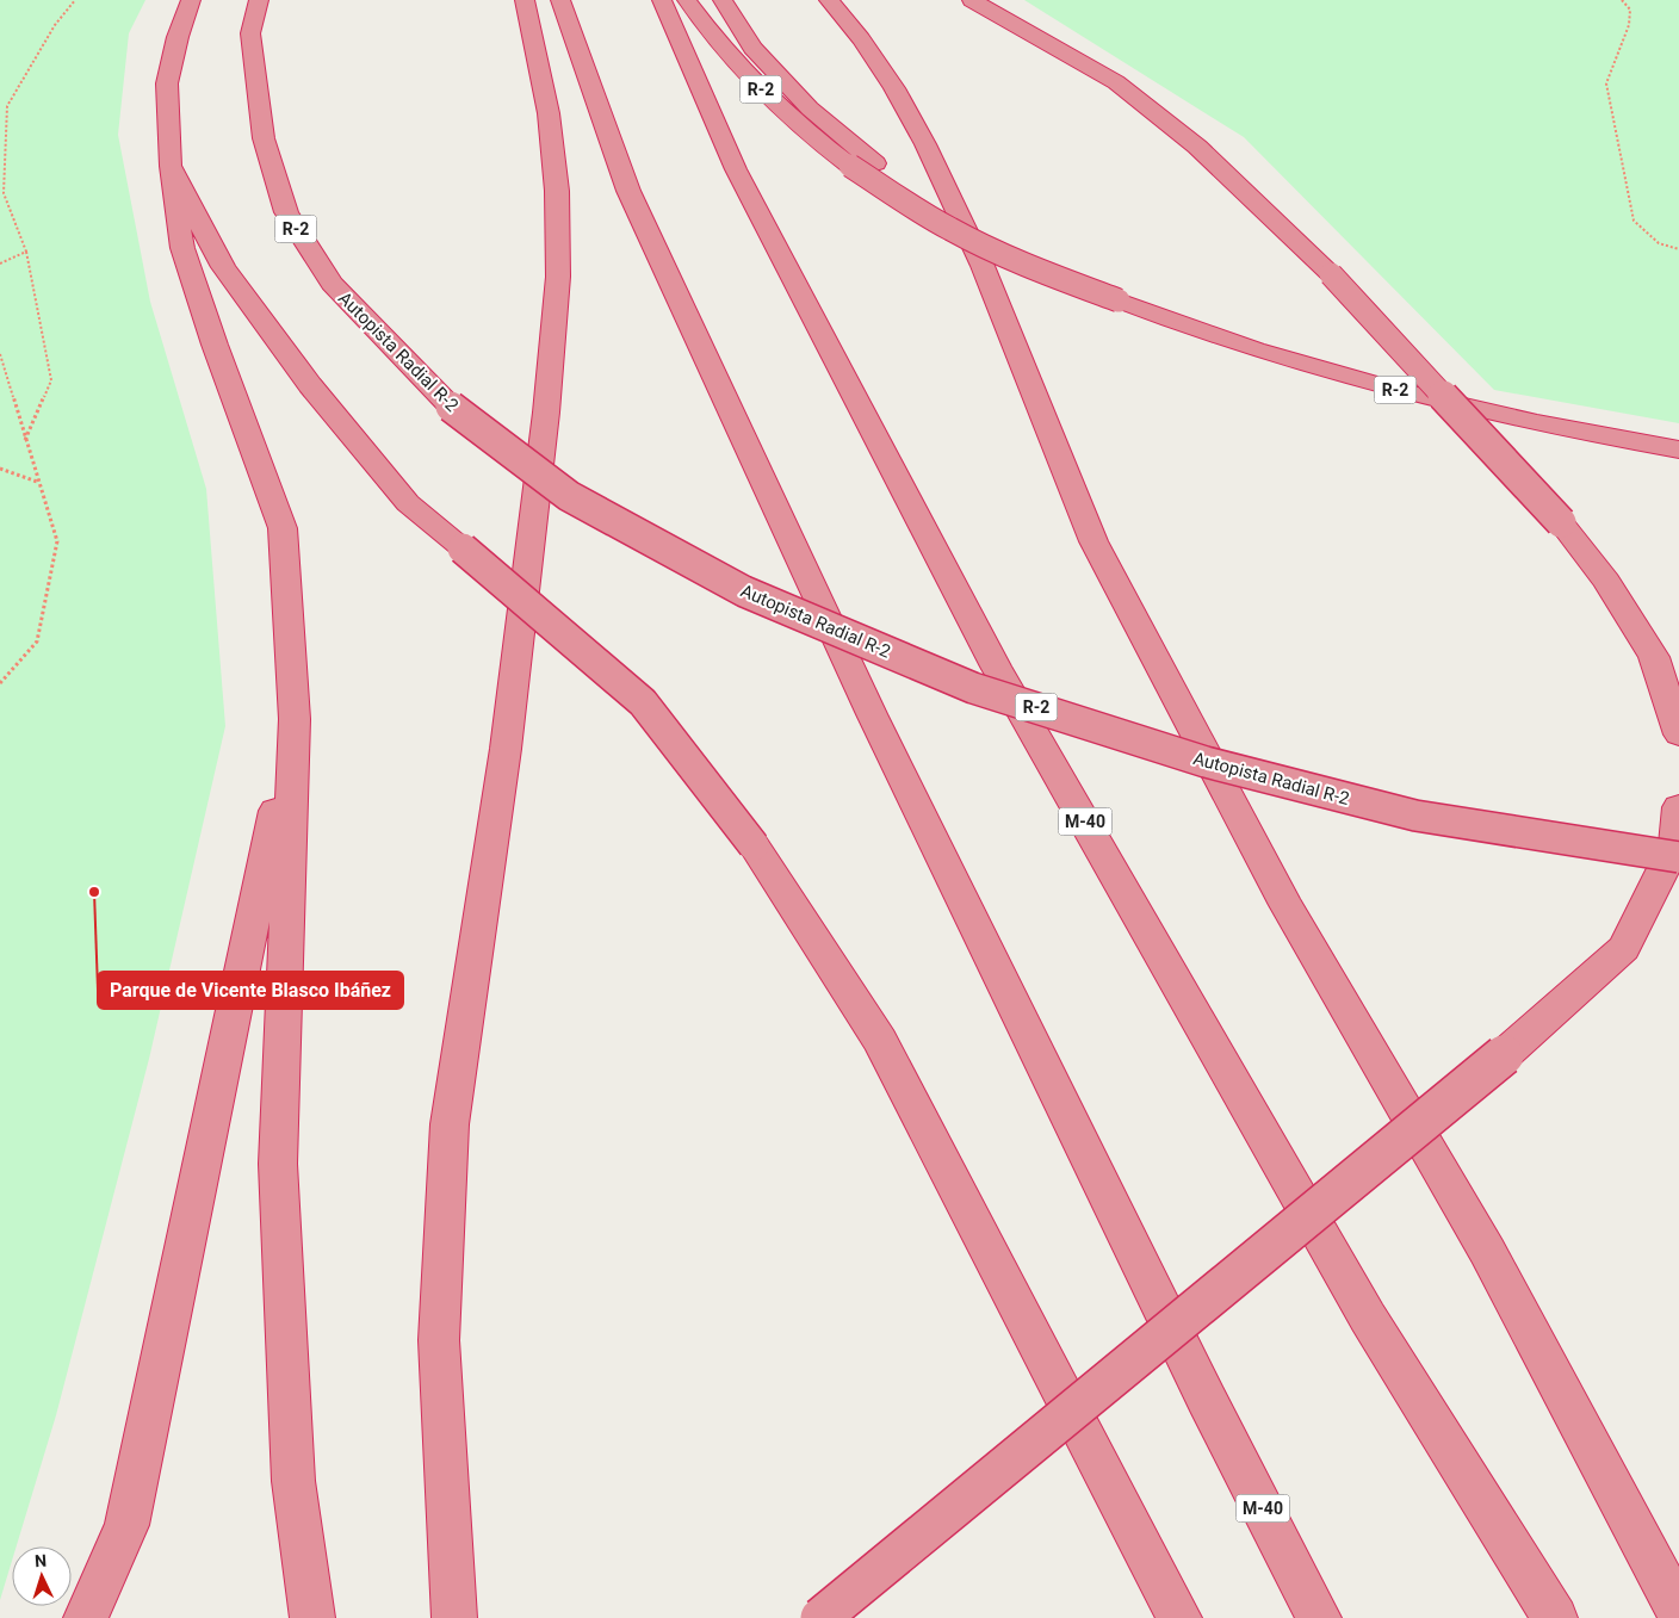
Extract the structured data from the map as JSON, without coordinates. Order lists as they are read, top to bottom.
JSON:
{
  "streets": {
    "highway": ["R-2", "Autopista Radial R-2", "M-40"]
  },
  "places": ["Parque de Vicente Blasco Ibáñez"],
  "north": "top"
}
